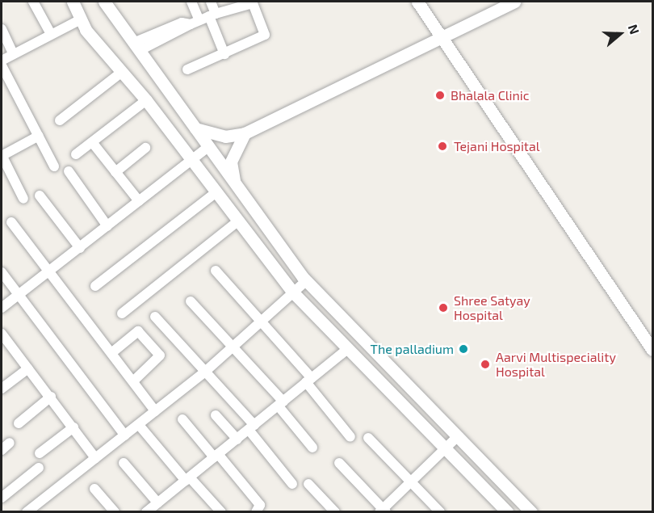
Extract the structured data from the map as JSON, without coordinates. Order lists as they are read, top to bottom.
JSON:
{
  "places": [
    "Bhalala Clinic",
    "Tejani Hospital",
    "Shree Satyay Hospital",
    "The palladium",
    "Aarvi Multispeciality Hospital"
  ],
  "north": "right"
}
